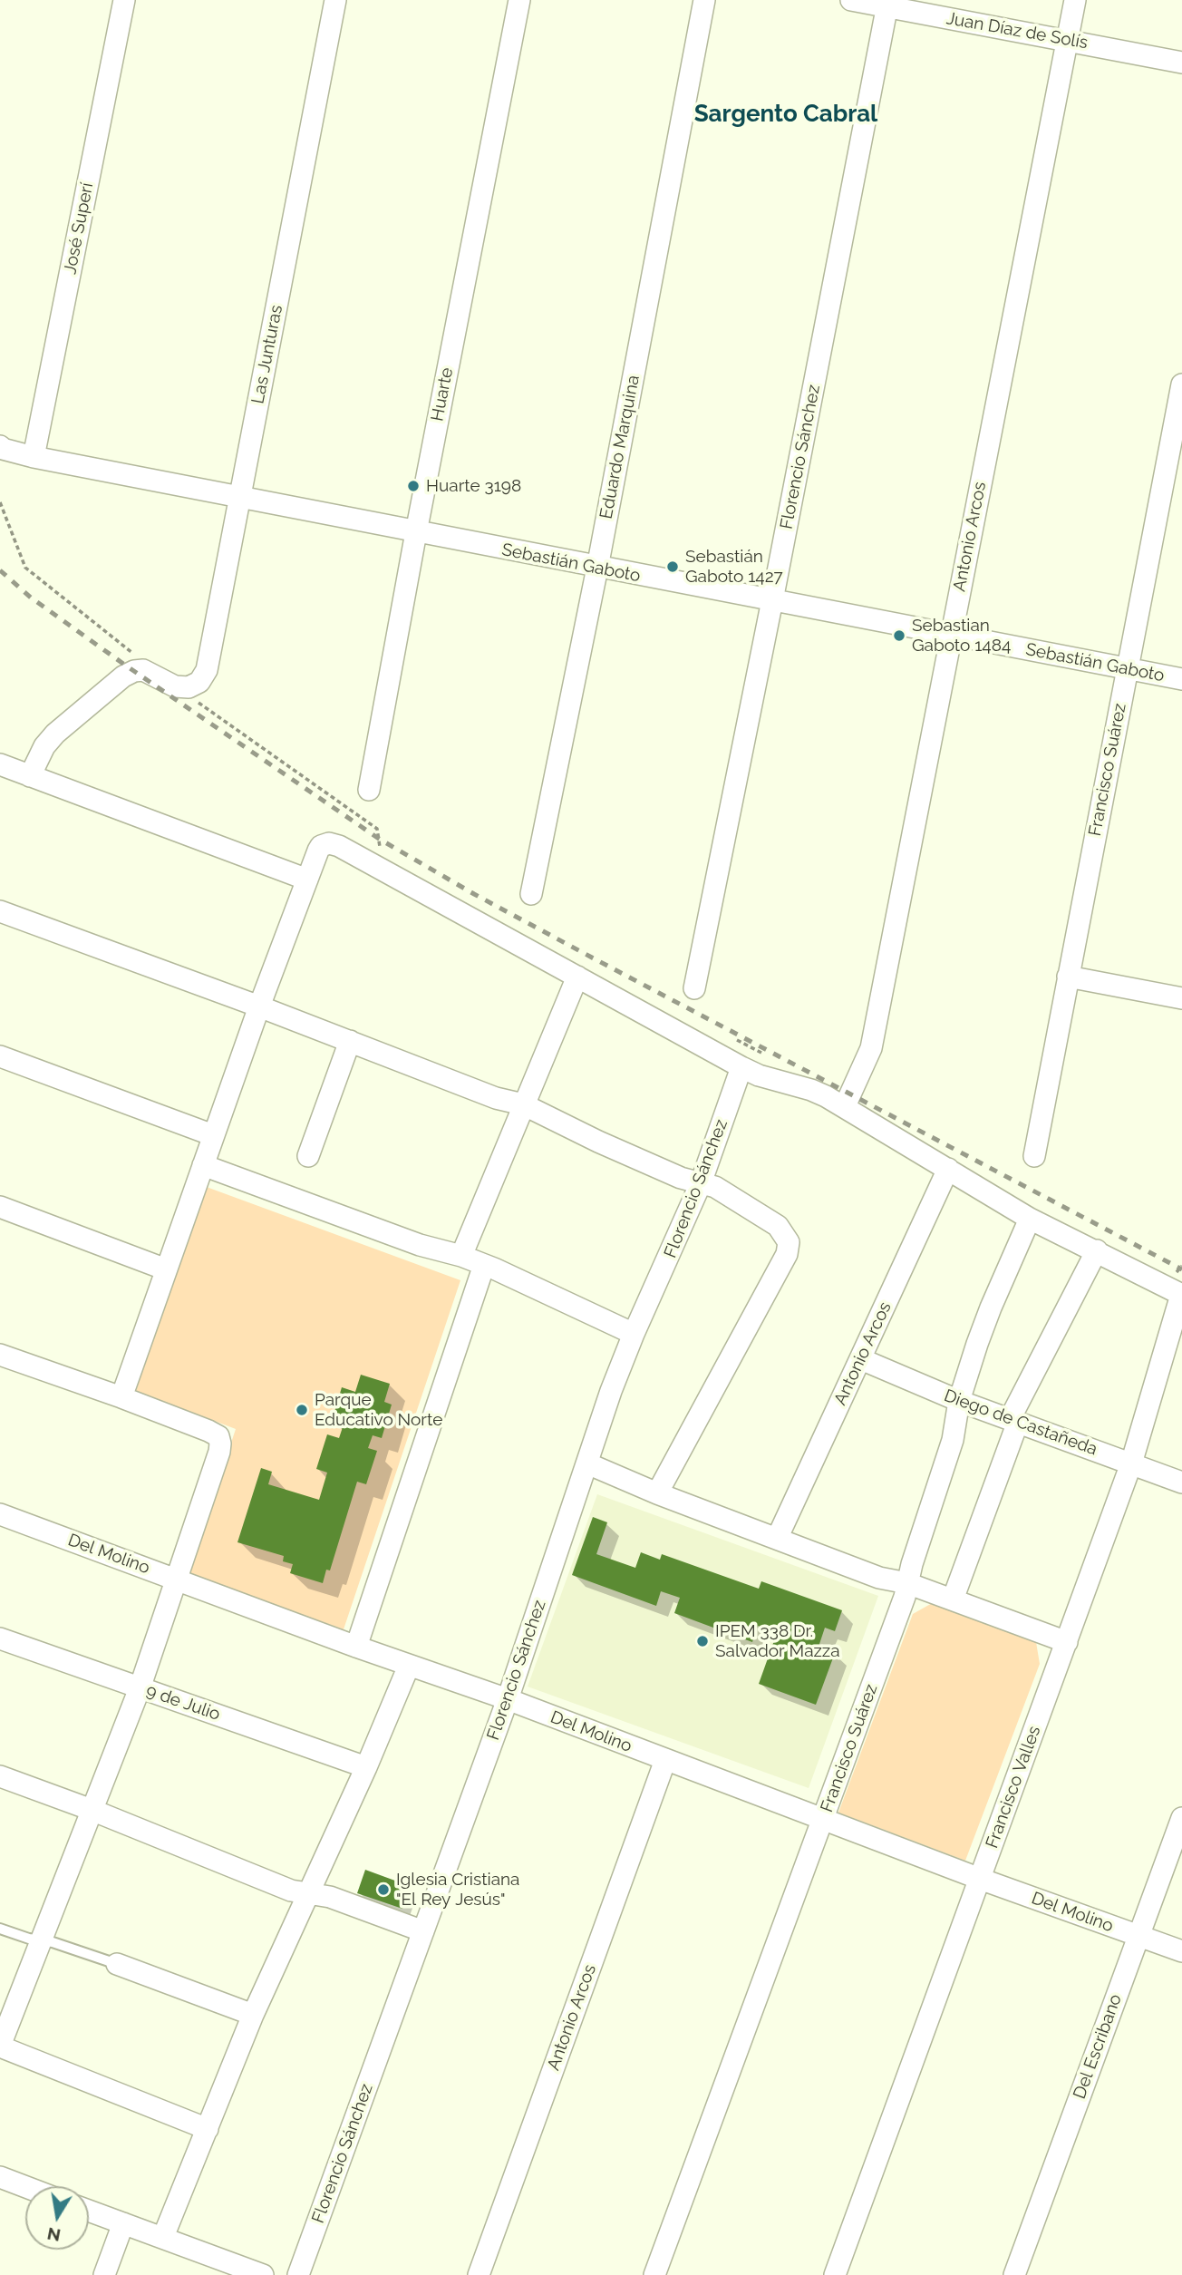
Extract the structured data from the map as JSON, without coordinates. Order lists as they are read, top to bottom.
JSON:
{
  "streets": {
    "street": [
      "Juan Díaz de Solís",
      "José Superí",
      "Las Junturas",
      "Huarte",
      "Eduardo Marquina",
      "Florencio Sánchez",
      "Antonio Arcos",
      "Sebastián Gaboto",
      "Francisco Suárez",
      "Diego de Castañeda",
      "Del Molino",
      "9 de Julio",
      "Francisco Valles",
      "Del Escribano"
    ]
  },
  "crossings": [
    ["Juan Díaz de Solís", "Florencio Sánchez"],
    ["Juan Díaz de Solís", "Antonio Arcos"],
    ["José Superí", "Sebastián Gaboto"],
    ["Las Junturas", "Sebastián Gaboto"],
    ["Huarte", "Sebastián Gaboto"],
    ["Eduardo Marquina", "Sebastián Gaboto"],
    ["Florencio Sánchez", "Sebastián Gaboto"],
    ["Florencio Sánchez", "Del Molino"],
    ["Antonio Arcos", "Sebastián Gaboto"],
    ["Antonio Arcos", "Diego de Castañeda"],
    ["Antonio Arcos", "Del Molino"],
    ["Sebastián Gaboto", "Francisco Suárez"],
    ["Francisco Suárez", "Diego de Castañeda"],
    ["Francisco Suárez", "Del Molino"],
    ["Diego de Castañeda", "Francisco Valles"],
    ["Del Molino", "Francisco Valles"],
    ["Del Molino", "Del Escribano"]
  ],
  "districts": ["Sargento Cabral"],
  "places": [
    "Huarte 3198",
    "Sebastián Gaboto 1427",
    "Sebastian Gaboto 1484",
    "Parque Educativo Norte",
    "IPEM 338 Dr. Salvador Mazza",
    "Iglesia Cristiana \"El Rey Jesús\""
  ],
  "north": "bottom"
}
